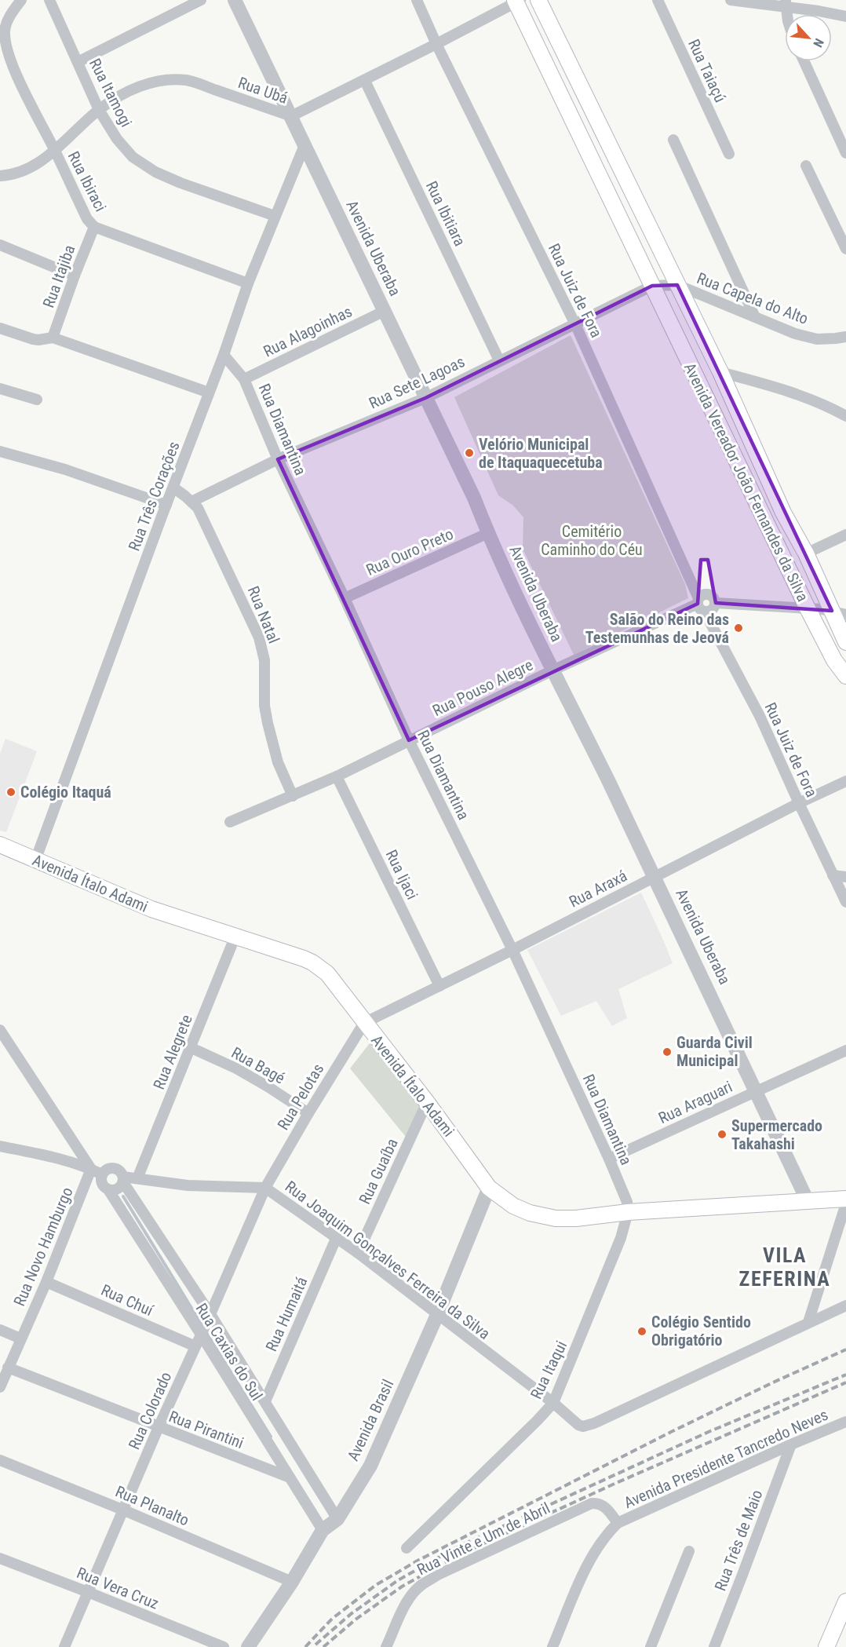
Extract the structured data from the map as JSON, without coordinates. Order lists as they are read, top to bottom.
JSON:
{
  "streets": {
    "main road": ["Avenida Vereador João Fernandes da Silva", "Avenida Ítalo Adami"],
    "street": [
      "Rua Taiaçú",
      "Rua Ubá",
      "Rua Itamogi",
      "Rua Ibiraci",
      "Rua Ibitiara",
      "Avenida Uberaba",
      "Rua Itajiba",
      "Rua Juiz de Fora",
      "Rua Capela do Alto",
      "Rua Alagoinhas",
      "Rua Sete Lagoas",
      "Rua Diamantina",
      "Rua Três Corações",
      "Rua Ouro Preto",
      "Rua Natal",
      "Rua Pouso Alegre",
      "Rua Ijaci",
      "Rua Araxá",
      "Rua Alegrete",
      "Rua Bagé",
      "Rua Pelotas",
      "Rua Araguari",
      "Rua Guaíba",
      "Rua Novo Hamburgo",
      "Rua Joaquim Gonçalves Ferreira da Silva",
      "Rua Chuí",
      "Rua Humaitá",
      "Rua Caxias do Sul",
      "Rua Itaqui",
      "Rua Colorado",
      "Avenida Brasil",
      "Rua Pirantini",
      "Avenida Presidente Tancredo Neves",
      "Rua Planalto",
      "Rua Vinte e Um de Abril",
      "Rua Três de Maio",
      "Rua Vera Cruz"
    ]
  },
  "crossings": [
    ["Rua Ubá", "Rua Itamogi"],
    ["Rua Ubá", "Rua Ibiraci"],
    ["Rua Ubá", "Rua Ibitiara"],
    ["Rua Ubá", "Avenida Uberaba"],
    ["Rua Ubá", "Rua Juiz de Fora"],
    ["Rua Ubá", "Avenida Vereador João Fernandes da Silva"],
    ["Rua Itamogi", "Rua Três Corações"],
    ["Rua Ibiraci", "Rua Itajiba"],
    ["Rua Ibiraci", "Rua Três Corações"],
    ["Rua Ibitiara", "Rua Sete Lagoas"],
    ["Avenida Uberaba", "Rua Alagoinhas"],
    ["Avenida Uberaba", "Rua Sete Lagoas"],
    ["Avenida Uberaba", "Rua Três Corações"],
    ["Avenida Uberaba", "Rua Ouro Preto"],
    ["Avenida Uberaba", "Rua Pouso Alegre"],
    ["Avenida Uberaba", "Avenida Ítalo Adami"],
    ["Avenida Uberaba", "Rua Araxá"],
    ["Avenida Uberaba", "Rua Araguari"],
    ["Rua Juiz de Fora", "Rua Sete Lagoas"],
    ["Rua Juiz de Fora", "Rua Pouso Alegre"],
    ["Rua Juiz de Fora", "Rua Araxá"],
    ["Rua Capela do Alto", "Avenida Vereador João Fernandes da Silva"],
    ["Rua Alagoinhas", "Rua Diamantina"],
    ["Rua Sete Lagoas", "Rua Diamantina"],
    ["Rua Sete Lagoas", "Avenida Vereador João Fernandes da Silva"],
    ["Rua Sete Lagoas", "Rua Natal"],
    ["Rua Diamantina", "Rua Três Corações"],
    ["Rua Diamantina", "Rua Ouro Preto"],
    ["Rua Diamantina", "Rua Pouso Alegre"],
    ["Rua Diamantina", "Avenida Ítalo Adami"],
    ["Rua Diamantina", "Rua Araxá"],
    ["Rua Diamantina", "Rua Araguari"],
    ["Rua Diamantina", "Rua Itaqui"],
    ["Rua Três Corações", "Rua Natal"],
    ["Rua Três Corações", "Avenida Ítalo Adami"],
    ["Rua Natal", "Rua Pouso Alegre"],
    ["Rua Pouso Alegre", "Rua Ijaci"],
    ["Rua Ijaci", "Rua Araxá"],
    ["Avenida Ítalo Adami", "Rua Araxá"],
    ["Avenida Ítalo Adami", "Rua Alegrete"],
    ["Avenida Ítalo Adami", "Rua Pelotas"],
    ["Avenida Ítalo Adami", "Rua Guaíba"],
    ["Avenida Ítalo Adami", "Rua Itaqui"],
    ["Avenida Ítalo Adami", "Avenida Brasil"],
    ["Rua Araxá", "Rua Pelotas"],
    ["Rua Alegrete", "Rua Bagé"],
    ["Rua Alegrete", "Rua Joaquim Gonçalves Ferreira da Silva"],
    ["Rua Bagé", "Rua Pelotas"],
    ["Rua Pelotas", "Rua Joaquim Gonçalves Ferreira da Silva"],
    ["Rua Pelotas", "Rua Colorado"],
    ["Rua Guaíba", "Rua Joaquim Gonçalves Ferreira da Silva"],
    ["Rua Novo Hamburgo", "Rua Chuí"],
    ["Rua Novo Hamburgo", "Rua Pirantini"],
    ["Rua Joaquim Gonçalves Ferreira da Silva", "Rua Humaitá"],
    ["Rua Joaquim Gonçalves Ferreira da Silva", "Rua Caxias do Sul"],
    ["Rua Joaquim Gonçalves Ferreira da Silva", "Rua Itaqui"],
    ["Rua Joaquim Gonçalves Ferreira da Silva", "Rua Colorado"],
    ["Rua Joaquim Gonçalves Ferreira da Silva", "Avenida Brasil"],
    ["Rua Chuí", "Rua Colorado"],
    ["Rua Humaitá", "Rua Caxias do Sul"],
    ["Rua Caxias do Sul", "Rua Colorado"],
    ["Rua Caxias do Sul", "Avenida Brasil"],
    ["Rua Caxias do Sul", "Rua Pirantini"],
    ["Rua Colorado", "Rua Pirantini"],
    ["Rua Colorado", "Rua Planalto"],
    ["Rua Colorado", "Rua Vera Cruz"],
    ["Avenida Brasil", "Rua Planalto"],
    ["Avenida Presidente Tancredo Neves", "Rua Vinte e Um de Abril"],
    ["Avenida Presidente Tancredo Neves", "Rua Três de Maio"]
  ],
  "districts": ["VILA ZEFERINA"],
  "parks": ["Cemitério Caminho do Céu"],
  "places": [
    "Velório Municipal de Itaquaquecetuba",
    "Salão do Reino das Testemunhas de Jeová",
    "Colégio Itaquá",
    "Guarda Civil Municipal",
    "Supermercado Takahashi",
    "Colégio Sentido Obrigatório"
  ],
  "north": "bottom right"
}
